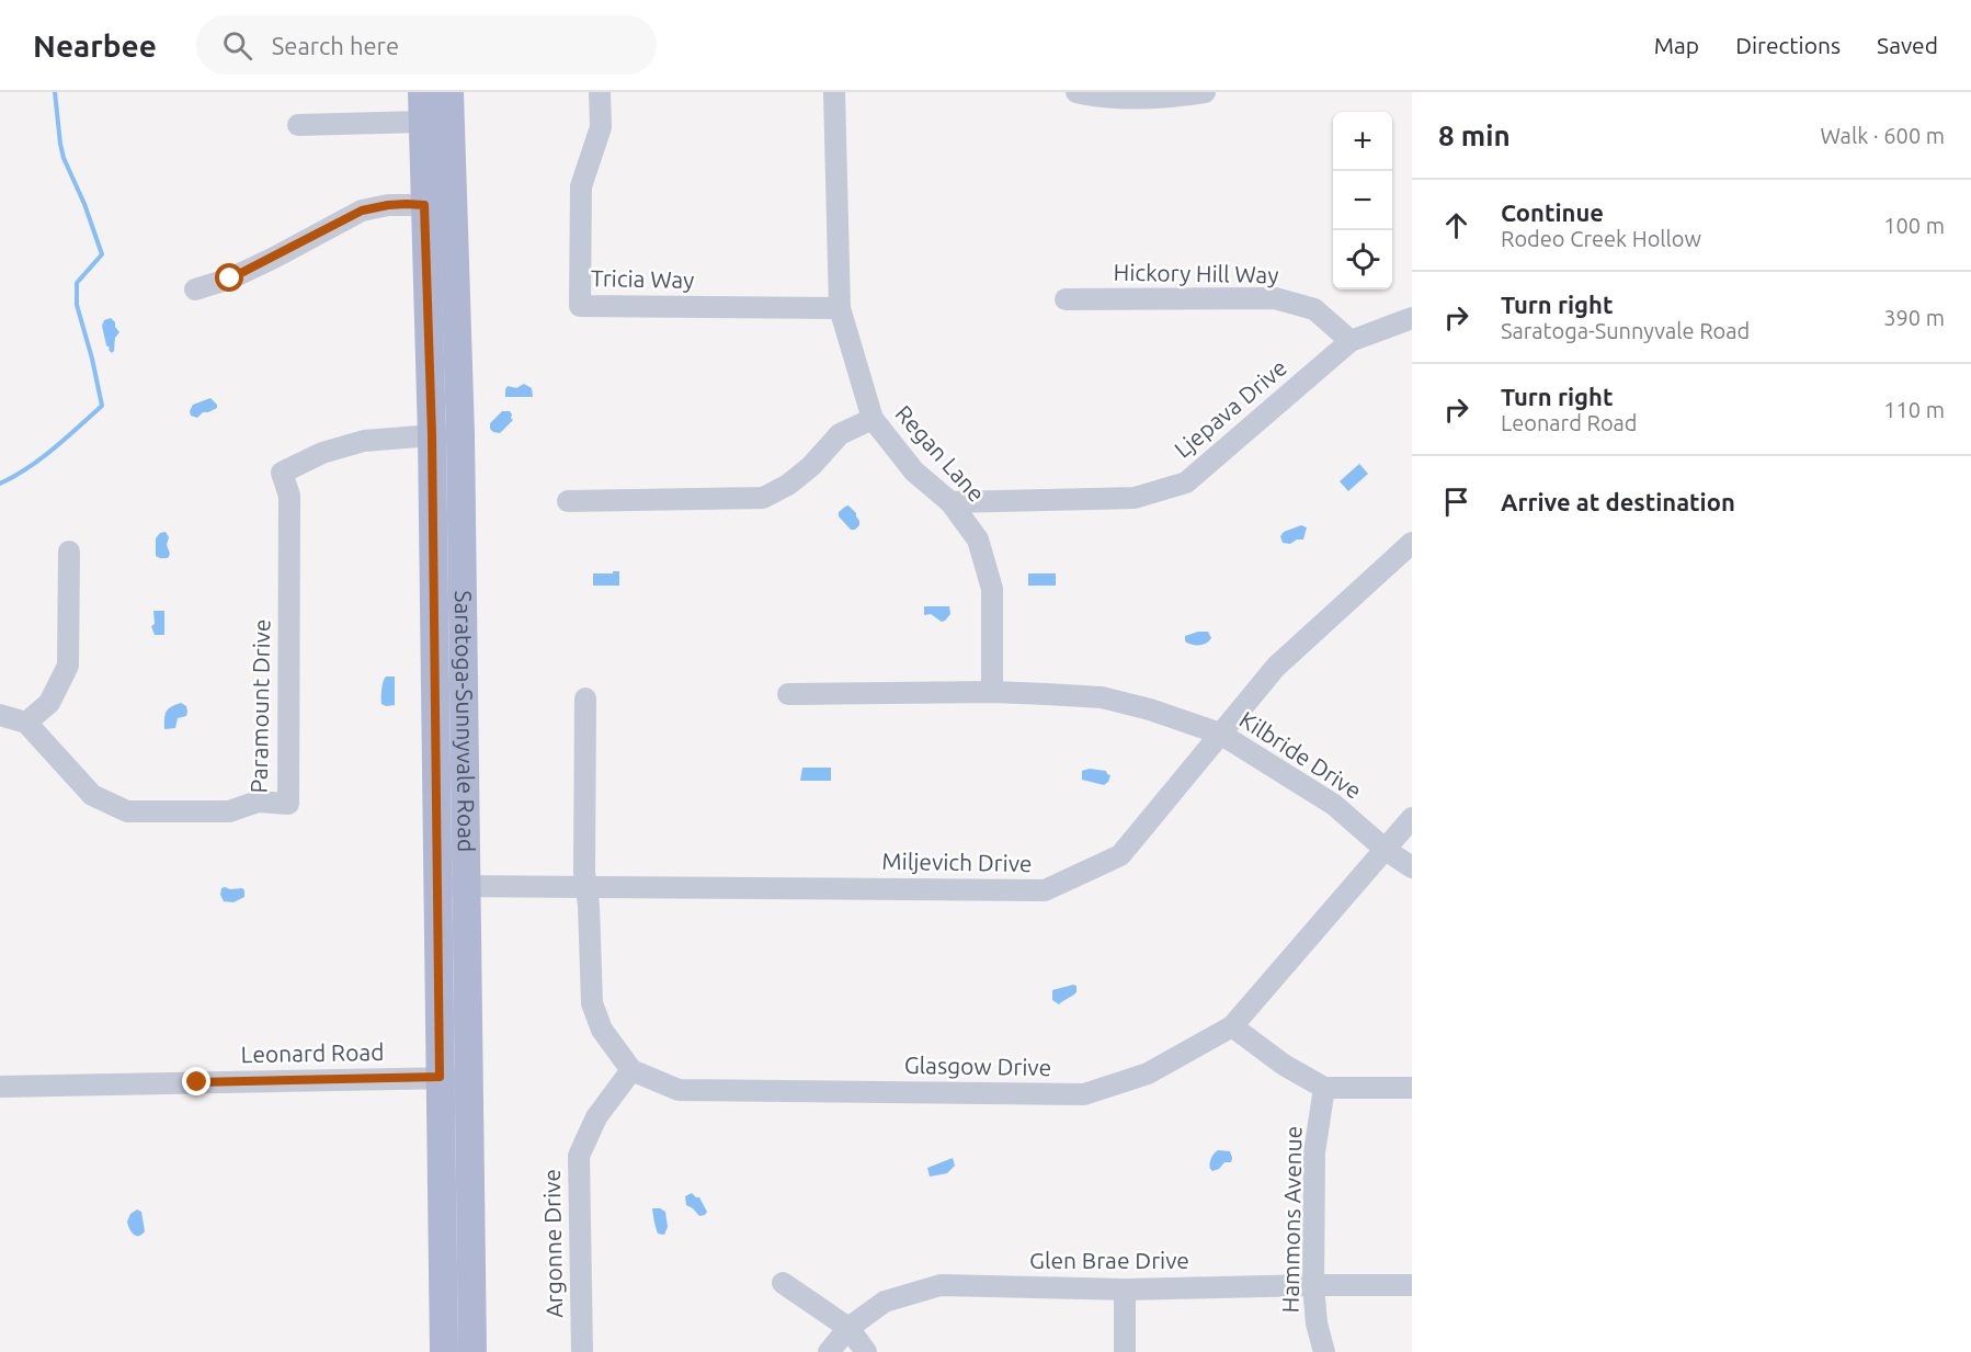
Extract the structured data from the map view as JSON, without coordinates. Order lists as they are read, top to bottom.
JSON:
{
  "streets": {
    "main road": ["Saratoga-Sunnyvale Road"],
    "street": [
      "Hickory Hill Way",
      "Tricia Way",
      "Ljepava Drive",
      "Regan Lane",
      "Paramount Drive",
      "Kilbride Drive",
      "Miljevich Drive",
      "Leonard Road",
      "Glasgow Drive",
      "Hammons Avenue",
      "Argonne Drive",
      "Glen Brae Drive"
    ]
  },
  "crossings": [
    ["Hickory Hill Way", "Ljepava Drive"],
    ["Tricia Way", "Regan Lane"],
    ["Ljepava Drive", "Regan Lane"],
    ["Regan Lane", "Kilbride Drive"],
    ["Paramount Drive", "Saratoga-Sunnyvale Road"],
    ["Saratoga-Sunnyvale Road", "Miljevich Drive"],
    ["Saratoga-Sunnyvale Road", "Leonard Road"],
    ["Kilbride Drive", "Miljevich Drive"],
    ["Kilbride Drive", "Glasgow Drive"],
    ["Glasgow Drive", "Argonne Drive"],
    ["Hammons Avenue", "Glen Brae Drive"]
  ],
  "page": {
    "header": "Nearbee",
    "search": "Search here",
    "nav": ["Map", "Directions", "Saved"],
    "heading": ["8 min", "Walk · 600 m"],
    "map_buttons": ["+", "−"],
    "list": [
      ["Continue", "Rodeo Creek Hollow", "100 m"],
      ["Turn right", "Saratoga-Sunnyvale Road", "390 m"],
      ["Turn right", "Leonard Road", "110 m"],
      "Arrive at destination"
    ]
  }
}
